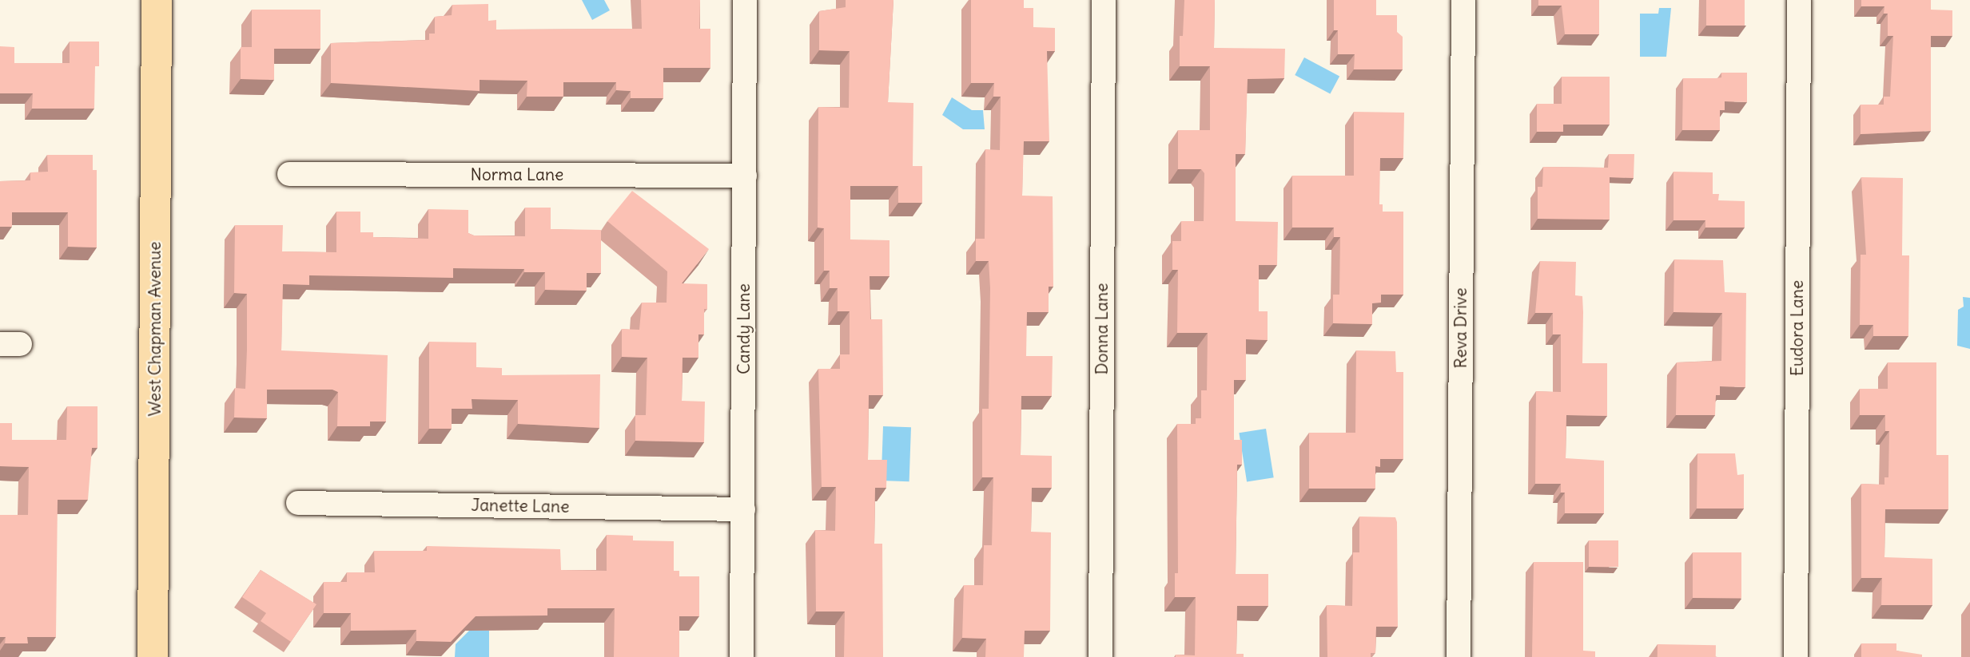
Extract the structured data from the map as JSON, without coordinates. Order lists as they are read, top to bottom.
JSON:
{
  "streets": {
    "main road": ["West Chapman Avenue"],
    "street": [
      "Norma Lane",
      "Reva Drive",
      "Eudora Lane",
      "Candy Lane",
      "Donna Lane",
      "Janette Lane"
    ]
  },
  "crossings": [
    ["Norma Lane", "Candy Lane"],
    ["Candy Lane", "Janette Lane"]
  ]
}
